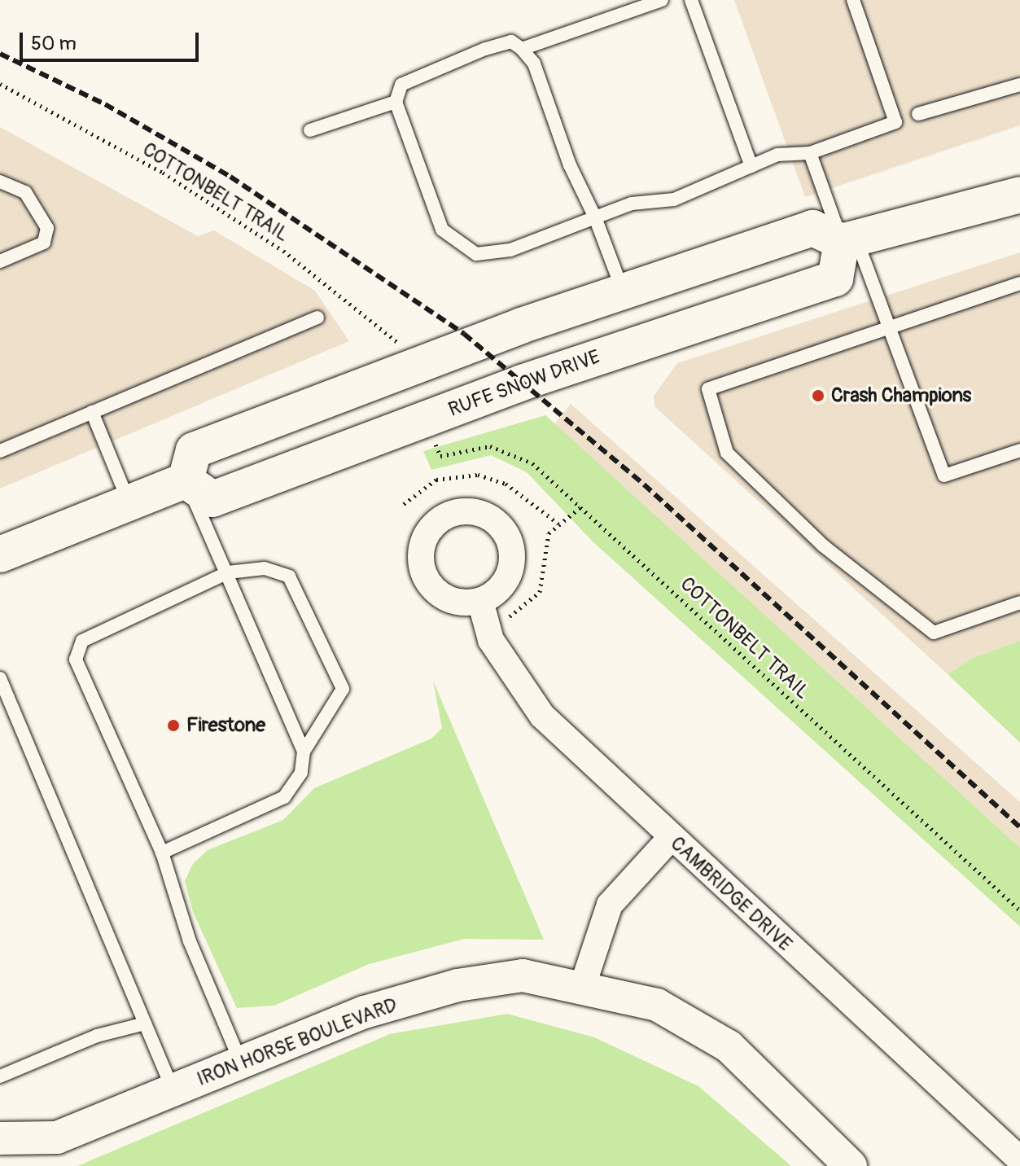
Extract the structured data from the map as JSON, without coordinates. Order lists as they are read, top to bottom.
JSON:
{
  "streets": {
    "main road": ["RUFE SNOW DRIVE"],
    "street": ["CAMBRIDGE DRIVE", "IRON HORSE BOULEVARD"],
    "path": ["COTTONBELT TRAIL"]
  },
  "places": ["Crash Champions", "Firestone"],
  "scale_bar": "50 m"
}
